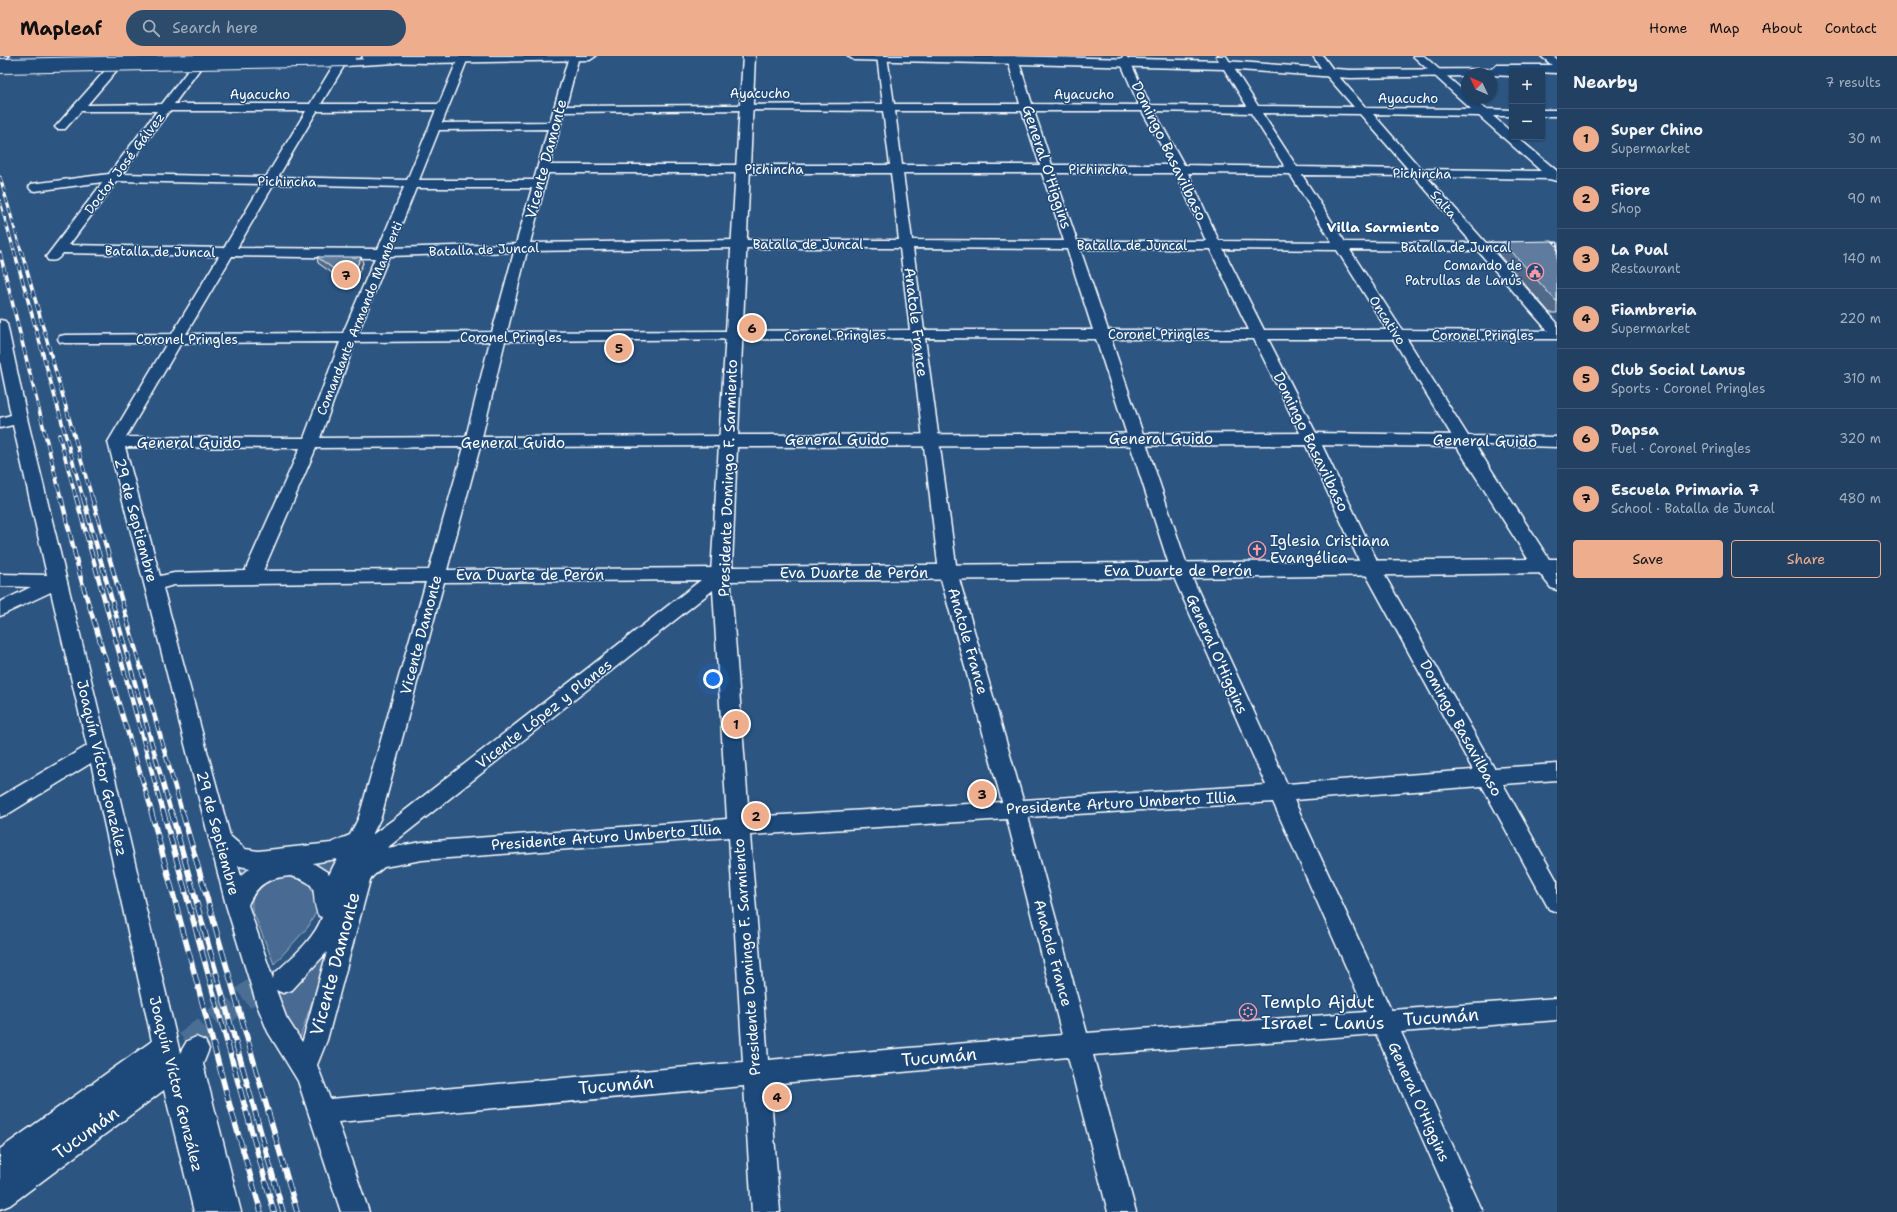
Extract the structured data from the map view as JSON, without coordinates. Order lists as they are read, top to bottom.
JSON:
{
  "streets": {
    "main road": [
      "Oncativo",
      "General Guido",
      "Presidente Domingo F. Sarmiento",
      "Eva Duarte de Perón"
    ],
    "street": [
      "Ayacucho",
      "Domingo Basavilbaso",
      "Vicente Damonte",
      "Doctor José Gálvez",
      "General O'Higgins",
      "Pichincha",
      "Salta",
      "Batalla de Juncal",
      "Comandante Armando Mamberti",
      "Anatole France",
      "Coronel Pringles",
      "29 de Septiembre",
      "Vicente López y Planes",
      "Joaquín Víctor González",
      "Presidente Arturo Umberto Illia",
      "Tucumán"
    ]
  },
  "crossings": [
    ["Ayacucho", "Domingo Basavilbaso"],
    ["Ayacucho", "Vicente Damonte"],
    ["Ayacucho", "Doctor José Gálvez"],
    ["Ayacucho", "General O'Higgins"],
    ["Ayacucho", "Salta"],
    ["Ayacucho", "Comandante Armando Mamberti"],
    ["Ayacucho", "Oncativo"],
    ["Ayacucho", "Anatole France"],
    ["Ayacucho", "Presidente Domingo F. Sarmiento"],
    ["Domingo Basavilbaso", "Pichincha"],
    ["Domingo Basavilbaso", "Batalla de Juncal"],
    ["Domingo Basavilbaso", "Coronel Pringles"],
    ["Domingo Basavilbaso", "General Guido"],
    ["Domingo Basavilbaso", "Eva Duarte de Perón"],
    ["Domingo Basavilbaso", "Presidente Arturo Umberto Illia"],
    ["Vicente Damonte", "Pichincha"],
    ["Vicente Damonte", "Batalla de Juncal"],
    ["Vicente Damonte", "Coronel Pringles"],
    ["Vicente Damonte", "General Guido"],
    ["Vicente Damonte", "29 de Septiembre"],
    ["Vicente Damonte", "Eva Duarte de Perón"],
    ["Vicente Damonte", "Vicente López y Planes"],
    ["Vicente Damonte", "Presidente Arturo Umberto Illia"],
    ["Doctor José Gálvez", "Pichincha"],
    ["Doctor José Gálvez", "Batalla de Juncal"],
    ["General O'Higgins", "Pichincha"],
    ["General O'Higgins", "Batalla de Juncal"],
    ["General O'Higgins", "Coronel Pringles"],
    ["General O'Higgins", "General Guido"],
    ["General O'Higgins", "Eva Duarte de Perón"],
    ["General O'Higgins", "Presidente Arturo Umberto Illia"],
    ["General O'Higgins", "Tucumán"],
    ["Pichincha", "Salta"],
    ["Pichincha", "Comandante Armando Mamberti"],
    ["Pichincha", "Oncativo"],
    ["Pichincha", "Anatole France"],
    ["Pichincha", "Presidente Domingo F. Sarmiento"],
    ["Salta", "Batalla de Juncal"],
    ["Salta", "Coronel Pringles"],
    ["Batalla de Juncal", "Comandante Armando Mamberti"],
    ["Batalla de Juncal", "Oncativo"],
    ["Batalla de Juncal", "Anatole France"],
    ["Batalla de Juncal", "Presidente Domingo F. Sarmiento"],
    ["Comandante Armando Mamberti", "Coronel Pringles"],
    ["Comandante Armando Mamberti", "General Guido"],
    ["Comandante Armando Mamberti", "Eva Duarte de Perón"],
    ["Oncativo", "Coronel Pringles"],
    ["Oncativo", "General Guido"],
    ["Oncativo", "Eva Duarte de Perón"],
    ["Anatole France", "Coronel Pringles"],
    ["Anatole France", "General Guido"],
    ["Anatole France", "Eva Duarte de Perón"],
    ["Anatole France", "Presidente Arturo Umberto Illia"],
    ["Anatole France", "Tucumán"],
    ["Coronel Pringles", "Presidente Domingo F. Sarmiento"],
    ["General Guido", "Presidente Domingo F. Sarmiento"],
    ["General Guido", "29 de Septiembre"],
    ["Presidente Domingo F. Sarmiento", "Eva Duarte de Perón"],
    ["Presidente Domingo F. Sarmiento", "Vicente López y Planes"],
    ["Presidente Domingo F. Sarmiento", "Presidente Arturo Umberto Illia"],
    ["Presidente Domingo F. Sarmiento", "Tucumán"],
    ["29 de Septiembre", "Eva Duarte de Perón"],
    ["29 de Septiembre", "Presidente Arturo Umberto Illia"],
    ["29 de Septiembre", "Tucumán"],
    ["Eva Duarte de Perón", "Vicente López y Planes"],
    ["Vicente López y Planes", "Presidente Arturo Umberto Illia"],
    ["Joaquín Víctor González", "Tucumán"]
  ],
  "districts": ["Villa Sarmiento"],
  "places": {
    "public building": ["Comando de Patrullas de Lanús"],
    "church": ["Iglesia Cristiana Evangélica"],
    "synagogue": ["Templo Ajdut Israel - Lanús"]
  },
  "north": "top left",
  "page": {
    "header": "Mapleaf",
    "search": "Search here",
    "nav": [
      "Home",
      "Map",
      "About",
      "Contact"
    ],
    "heading": ["Nearby", "7 results"],
    "map_buttons": ["+", "−"],
    "list": [
      {
        "mark": "1",
        "name": "Super Chino",
        "note": "Supermarket",
        "value": "30 m"
      },
      {
        "mark": "2",
        "name": "Fiore",
        "note": "Shop",
        "value": "90 m"
      },
      {
        "mark": "3",
        "name": "La Pual",
        "note": "Restaurant",
        "value": "140 m"
      },
      {
        "mark": "4",
        "name": "Fiambreria",
        "note": "Supermarket",
        "value": "220 m"
      },
      {
        "mark": "5",
        "name": "Club Social Lanus",
        "note": "Sports · Coronel Pringles",
        "value": "310 m"
      },
      {
        "mark": "6",
        "name": "Dapsa",
        "note": "Fuel · Coronel Pringles",
        "value": "320 m"
      },
      {
        "mark": "7",
        "name": "Escuela Primaria 7",
        "note": "School · Batalla de Juncal",
        "value": "480 m"
      }
    ],
    "pins": [
      "7",
      "6",
      "5",
      "1",
      "3",
      "2",
      "4"
    ],
    "buttons": ["Save", "Share"]
  }
}
